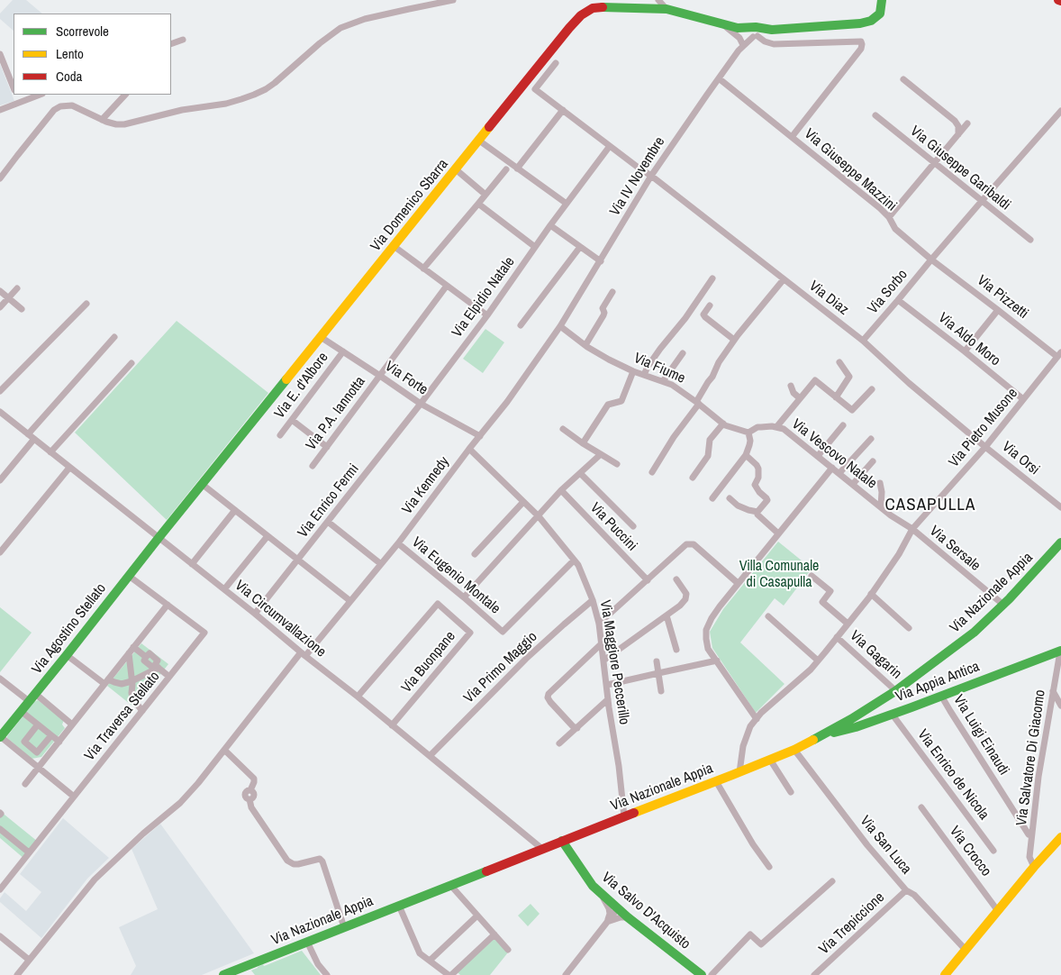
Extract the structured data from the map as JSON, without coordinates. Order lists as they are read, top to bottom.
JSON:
{
  "streets": {
    "street": [
      "Via Giuseppe Garibaldi",
      "Via Giuseppe Mazzini",
      "Via IV Novembre",
      "Via Domenico Sbarra",
      "Via Sorbo",
      "Via Elpidio Natale",
      "Via Pizzetti",
      "Via Diaz",
      "Via Aldo Moro",
      "Via Fiume",
      "Via Forte",
      "Via E. d'Albore",
      "Via P.A. Iannotta",
      "Via Pietro Musone",
      "Via Vescovo Natale",
      "Via Orsi",
      "Via Kennedy",
      "Via Enrico Fermi",
      "Via Puccini",
      "Via Sersale",
      "Via Eugenio Montale",
      "Via Nazionale Appia",
      "Via Circumvallazione",
      "Via Agostino Stellato",
      "Via Gagarin",
      "Via Buonpane",
      "Via Maggiore Peccerillo",
      "Via Primo Maggio",
      "Via Appia Antica",
      "Via Traversa Stellato",
      "Via Luigi Einaudi",
      "Via Salvatore Di Giacomo",
      "Via Enrico de Nicola",
      "Via San Luca",
      "Via Crocco",
      "Via Salvo D'Acquisto",
      "Via Trepiccione"
    ]
  },
  "crossings": [
    ["Via Giuseppe Garibaldi", "Via Sorbo"],
    ["Via Giuseppe Mazzini", "Via IV Novembre"],
    ["Via Giuseppe Mazzini", "Via Domenico Sbarra"],
    ["Via Giuseppe Mazzini", "Via Sorbo"],
    ["Via Giuseppe Mazzini", "Via Pizzetti"],
    ["Via IV Novembre", "Via Domenico Sbarra"],
    ["Via IV Novembre", "Via Diaz"],
    ["Via IV Novembre", "Via Fiume"],
    ["Via IV Novembre", "Via Kennedy"],
    ["Via Domenico Sbarra", "Via Forte"],
    ["Via Domenico Sbarra", "Via Circumvallazione"],
    ["Via Domenico Sbarra", "Via Agostino Stellato"],
    ["Via Sorbo", "Via Pizzetti"],
    ["Via Sorbo", "Via Diaz"],
    ["Via Sorbo", "Via Aldo Moro"],
    ["Via Elpidio Natale", "Via Diaz"],
    ["Via Elpidio Natale", "Via Forte"],
    ["Via Elpidio Natale", "Via Enrico Fermi"],
    ["Via Pizzetti", "Via Pietro Musone"],
    ["Via Diaz", "Via Pietro Musone"],
    ["Via Diaz", "Via Orsi"],
    ["Via Aldo Moro", "Via Pietro Musone"],
    ["Via Fiume", "Via Vescovo Natale"],
    ["Via Fiume", "Via Kennedy"],
    ["Via Forte", "Via E. d'Albore"],
    ["Via Forte", "Via P.A. Iannotta"],
    ["Via Forte", "Via Kennedy"],
    ["Via Forte", "Via Enrico Fermi"],
    ["Via Pietro Musone", "Via Vescovo Natale"],
    ["Via Pietro Musone", "Via Orsi"],
    ["Via Pietro Musone", "Via Sersale"],
    ["Via Pietro Musone", "Via Nazionale Appia"],
    ["Via Pietro Musone", "Via Gagarin"],
    ["Via Vescovo Natale", "Via Sersale"],
    ["Via Kennedy", "Via Eugenio Montale"],
    ["Via Kennedy", "Via Circumvallazione"],
    ["Via Kennedy", "Via Maggiore Peccerillo"],
    ["Via Enrico Fermi", "Via Circumvallazione"],
    ["Via Sersale", "Via Nazionale Appia"],
    ["Via Eugenio Montale", "Via Maggiore Peccerillo"],
    ["Via Nazionale Appia", "Via Circumvallazione"],
    ["Via Nazionale Appia", "Via Gagarin"],
    ["Via Nazionale Appia", "Via Maggiore Peccerillo"],
    ["Via Nazionale Appia", "Via Appia Antica"],
    ["Via Nazionale Appia", "Via San Luca"],
    ["Via Nazionale Appia", "Via Salvo D'Acquisto"],
    ["Via Circumvallazione", "Via Agostino Stellato"],
    ["Via Circumvallazione", "Via Buonpane"],
    ["Via Circumvallazione", "Via Primo Maggio"],
    ["Via Agostino Stellato", "Via Traversa Stellato"],
    ["Via Maggiore Peccerillo", "Via Primo Maggio"],
    ["Via Appia Antica", "Via Luigi Einaudi"],
    ["Via Appia Antica", "Via Salvatore Di Giacomo"],
    ["Via Appia Antica", "Via Enrico de Nicola"],
    ["Via San Luca", "Via Trepiccione"]
  ],
  "districts": ["CASAPULLA"],
  "parks": ["Villa Comunale di Casapulla"],
  "legend": ["Scorrevole", "Lento", "Coda"]
}
